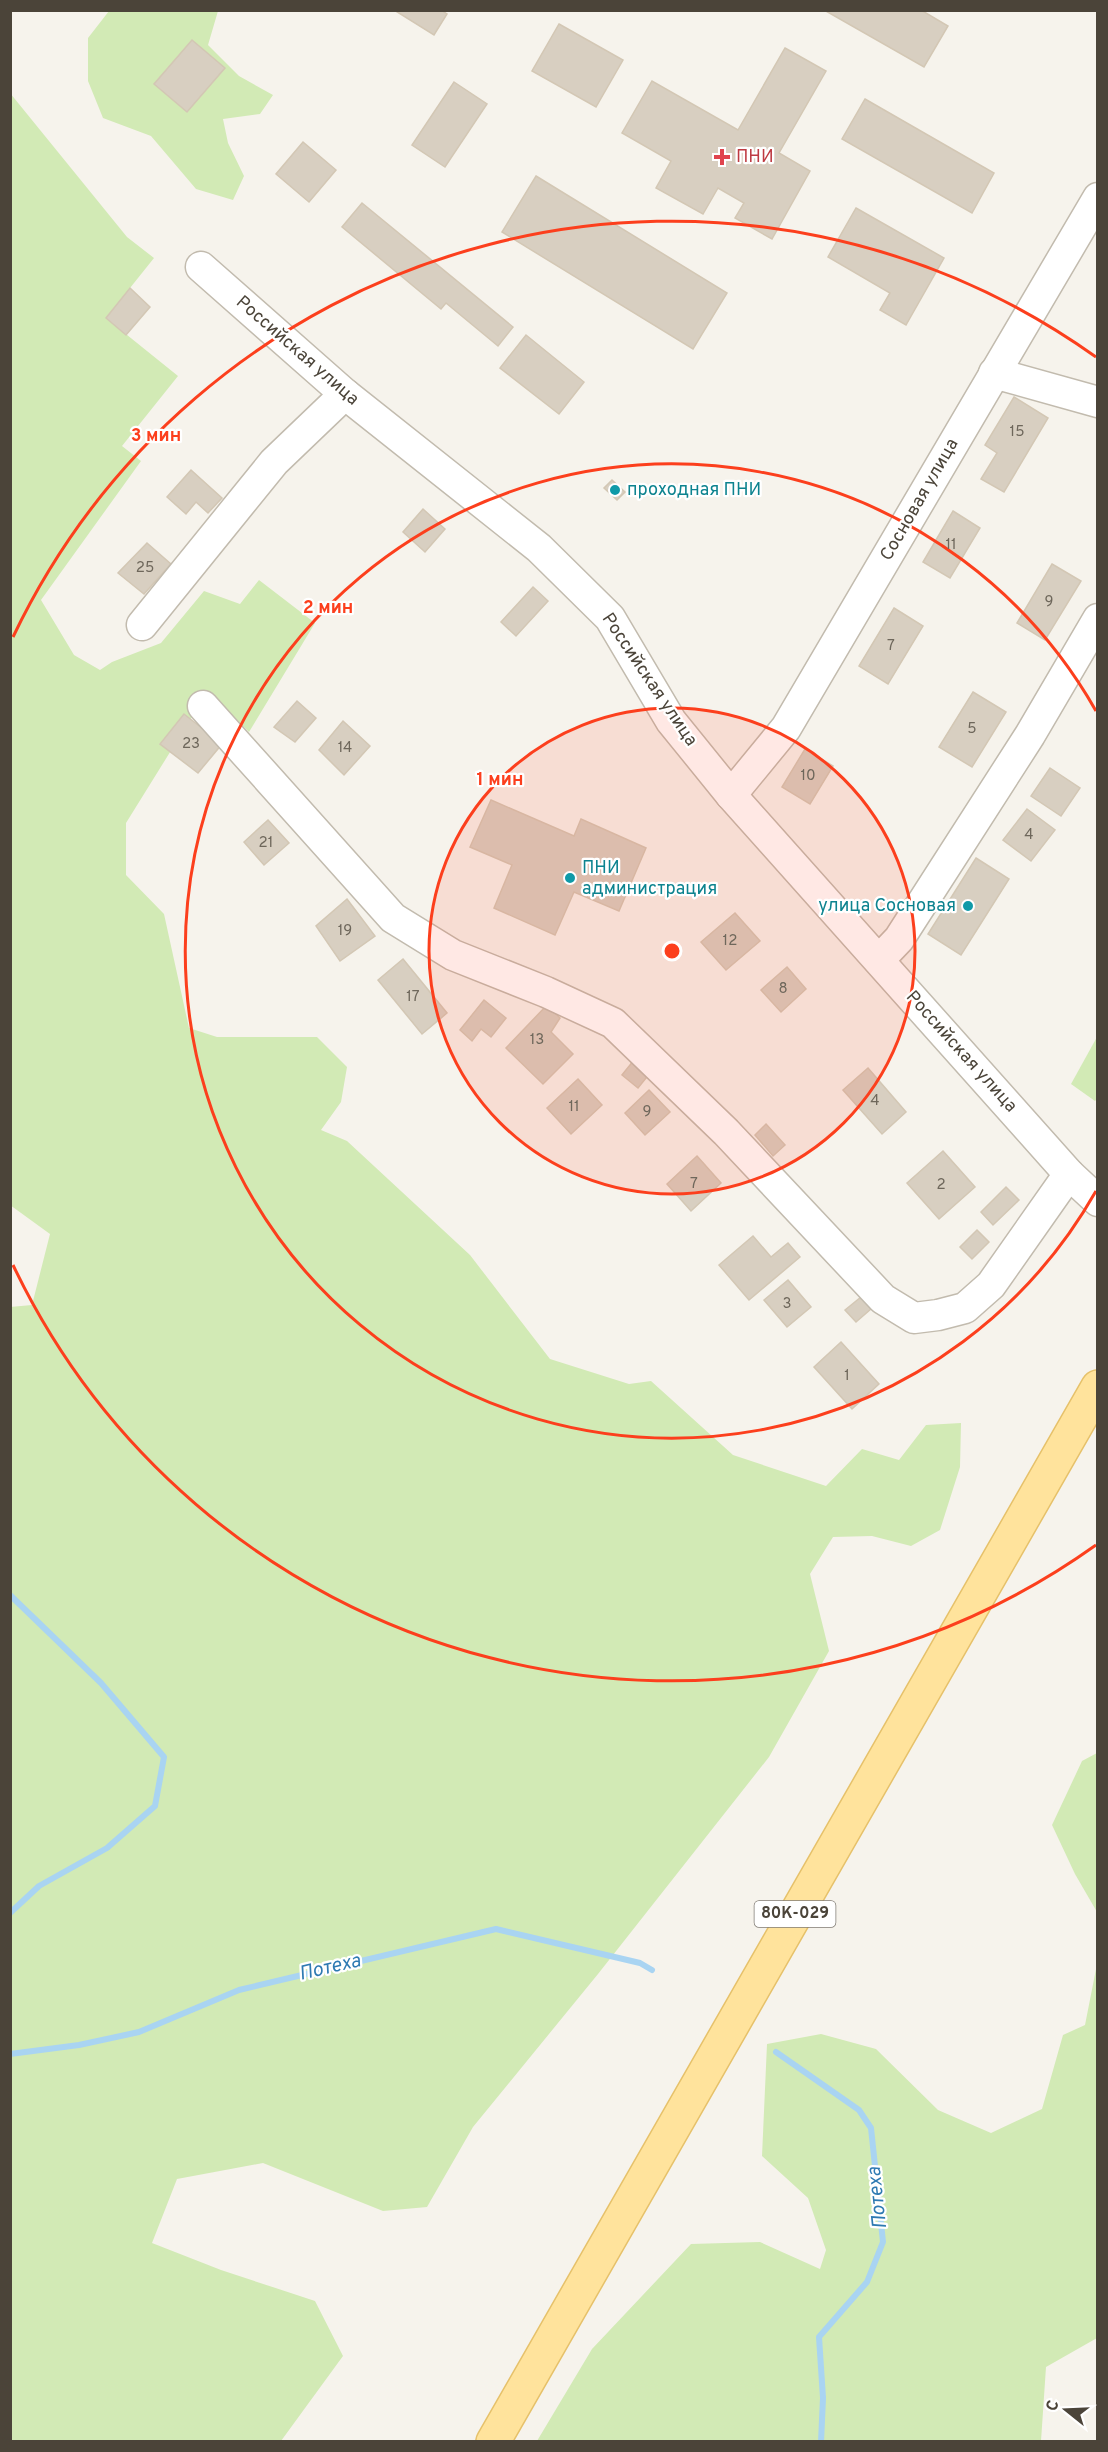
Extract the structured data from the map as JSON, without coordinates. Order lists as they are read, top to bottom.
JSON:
{
  "streets": {
    "main road": ["80К-029"],
    "street": ["Российская улица", "Сосновая улица"]
  },
  "crossings": [
    ["Российская улица", "Сосновая улица"]
  ],
  "water": ["Потеха"],
  "places": {
    "health": ["ПНИ"],
    "other": ["проходная ПНИ", "ПНИ администрация", "улица Сосновая"]
  },
  "house_numbers": [
    "15",
    "11",
    "25",
    "9",
    "7",
    "5",
    "23",
    "14",
    "10",
    "4",
    "21",
    "19",
    "12",
    "8",
    "17",
    "13",
    "4",
    "11",
    "9",
    "7",
    "2",
    "3",
    "1"
  ],
  "north": "left",
  "rings": ["3 мин", "2 мин", "1 мин"]
}
